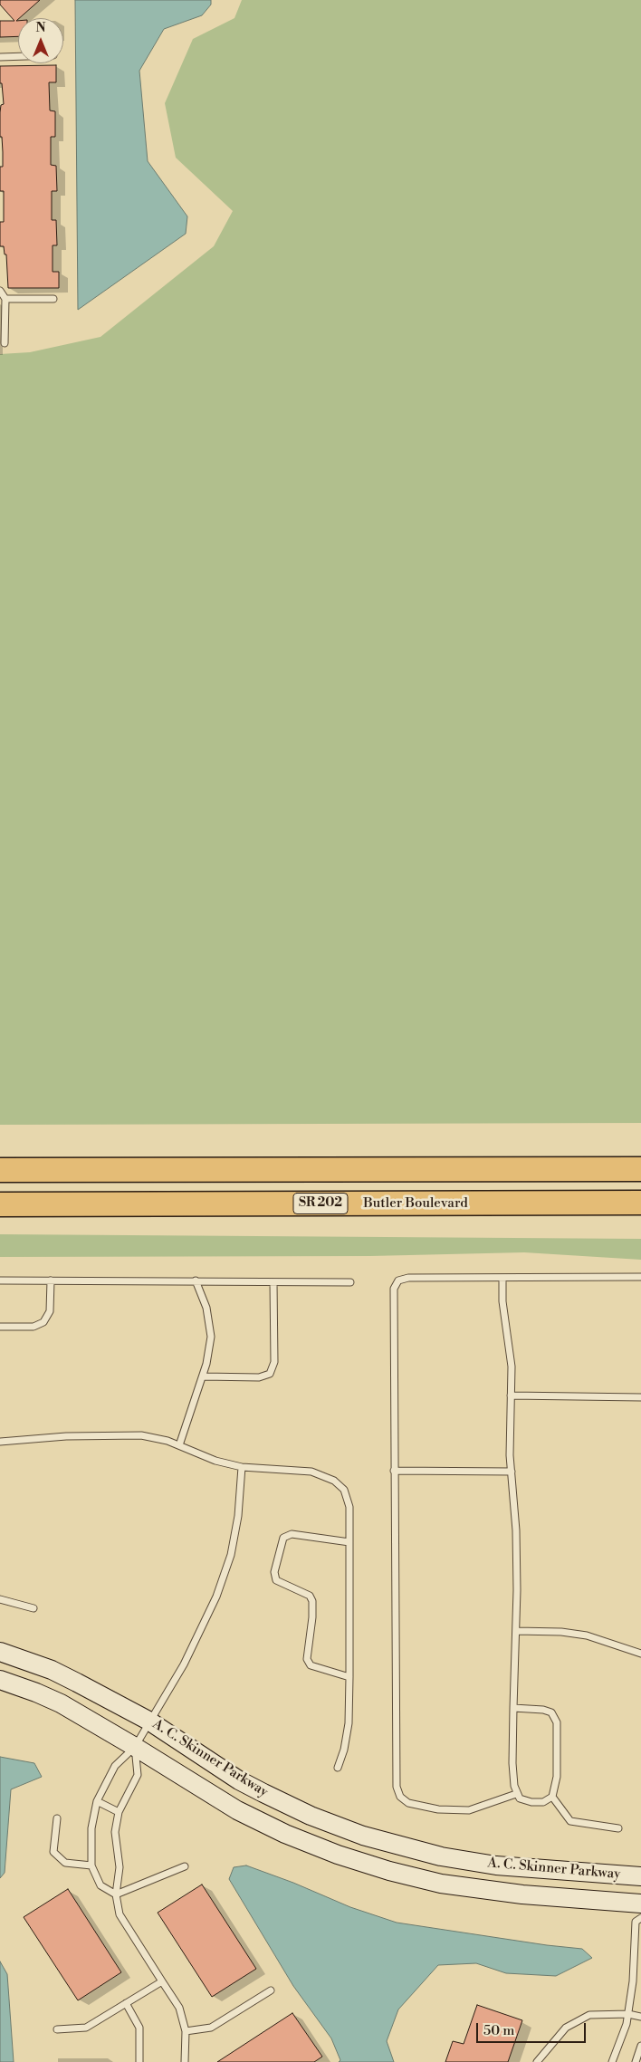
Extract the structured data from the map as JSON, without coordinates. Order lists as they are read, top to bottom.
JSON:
{
  "streets": {
    "highway": ["SR 202", "Butler Boulevard"],
    "main road": ["A. C. Skinner Parkway"]
  },
  "scale_bar": "50 m",
  "north": "top"
}
